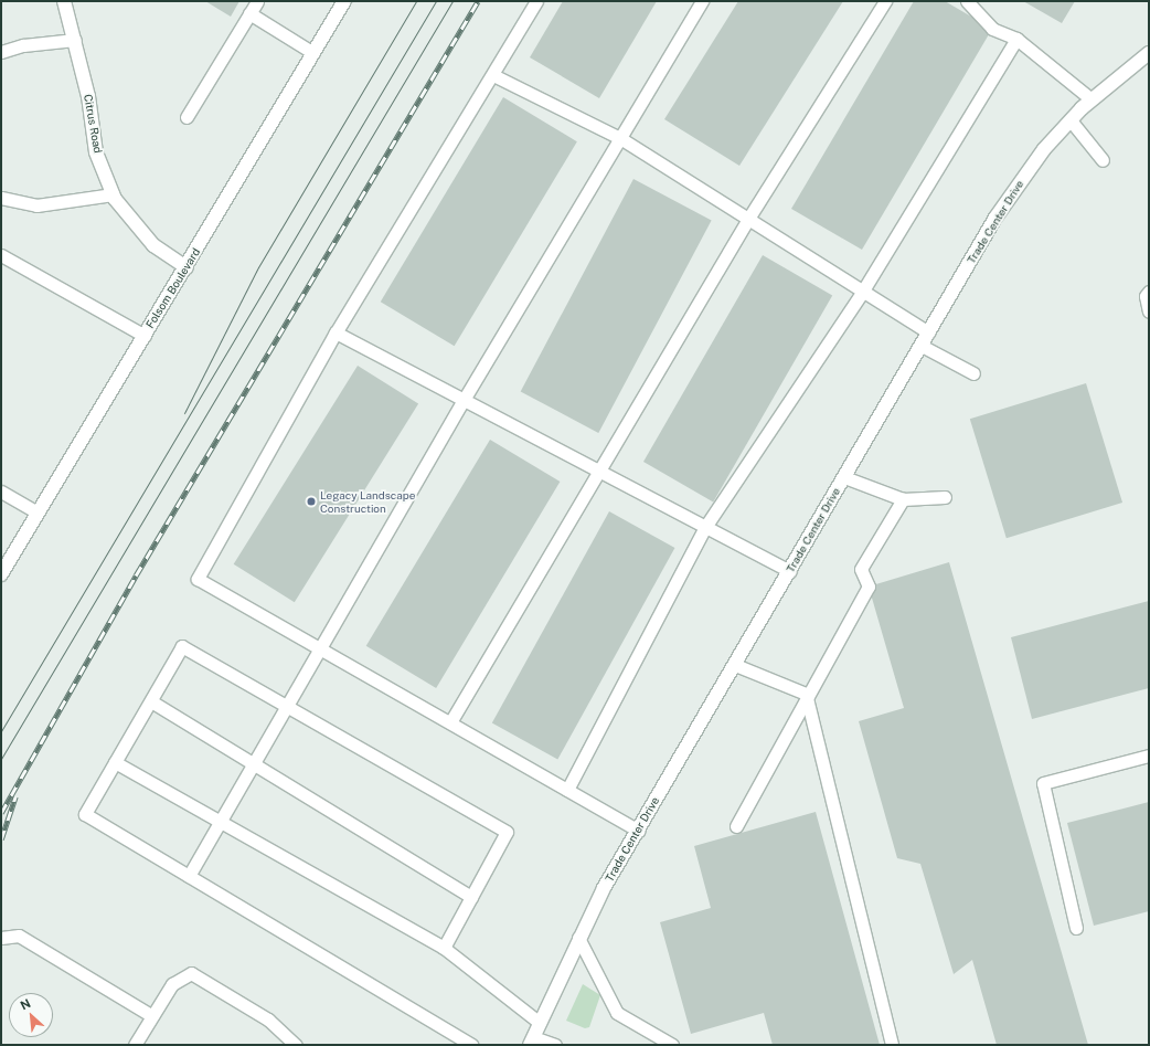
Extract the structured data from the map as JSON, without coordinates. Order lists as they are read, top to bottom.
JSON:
{
  "streets": {
    "street": ["Citrus Road", "Trade Center Drive", "Folsom Boulevard"]
  },
  "crossings": [
    ["Citrus Road", "Folsom Boulevard"]
  ],
  "places": ["Legacy Landscape Construction"],
  "north": "top left"
}
